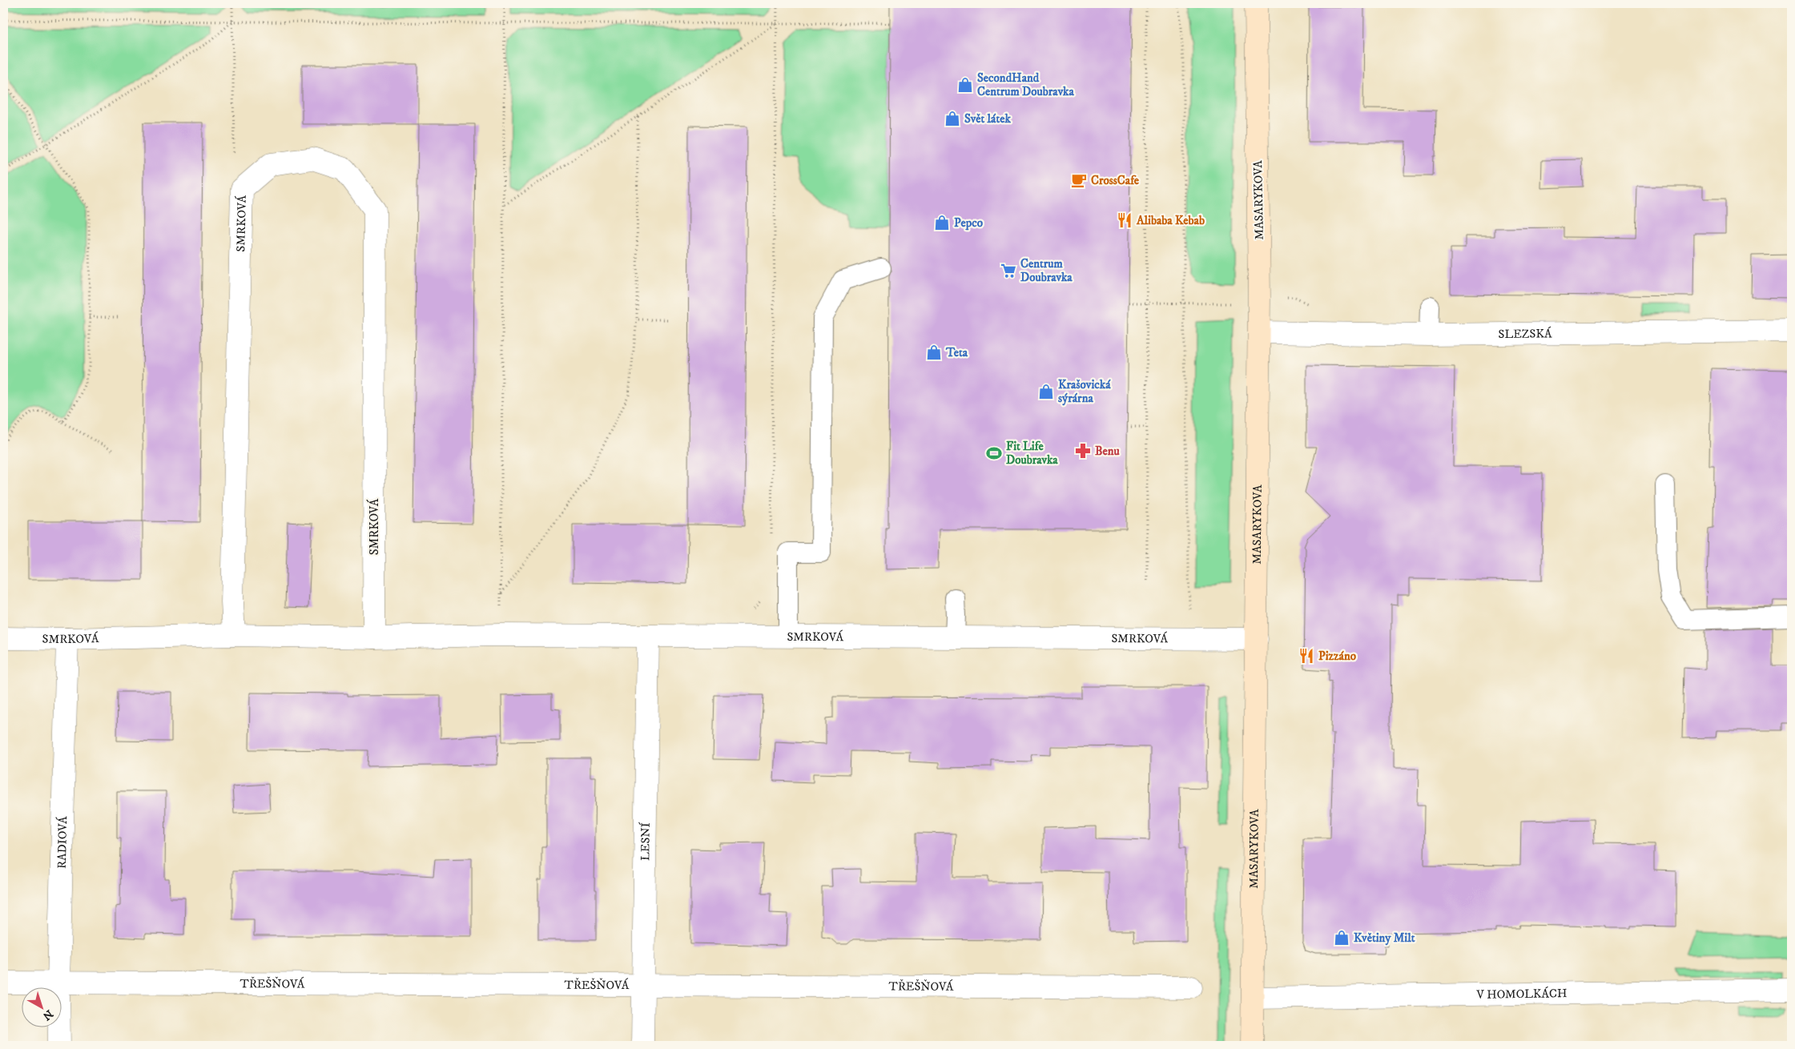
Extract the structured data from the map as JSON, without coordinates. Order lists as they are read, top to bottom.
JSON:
{
  "streets": {
    "street": [
      "MASARYKOVA",
      "SMRKOVÁ",
      "SLEZSKÁ",
      "LESNÍ",
      "RADIOVÁ",
      "TŘEŠŇOVÁ",
      "V HOMOLKÁCH"
    ]
  },
  "crossings": [
    ["MASARYKOVA", "SMRKOVÁ"],
    ["MASARYKOVA", "SLEZSKÁ"],
    ["MASARYKOVA", "V HOMOLKÁCH"],
    ["SMRKOVÁ", "LESNÍ"],
    ["SMRKOVÁ", "RADIOVÁ"],
    ["LESNÍ", "TŘEŠŇOVÁ"],
    ["RADIOVÁ", "TŘEŠŇOVÁ"]
  ],
  "places": {
    "shop": [
      "SecondHand Centrum Doubravka",
      "Svět látek",
      "Pepco",
      "Teta",
      "Krašovická sýrárna",
      "Květiny Milt"
    ],
    "cafe": ["CrossCafe"],
    "restaurant": ["Alibaba Kebab", "Pizzáno"],
    "supermarket": ["Centrum Doubravka"],
    "pharmacy": ["Benu"],
    "sports": ["Fit Life Doubravka"]
  },
  "north": "bottom right"
}
